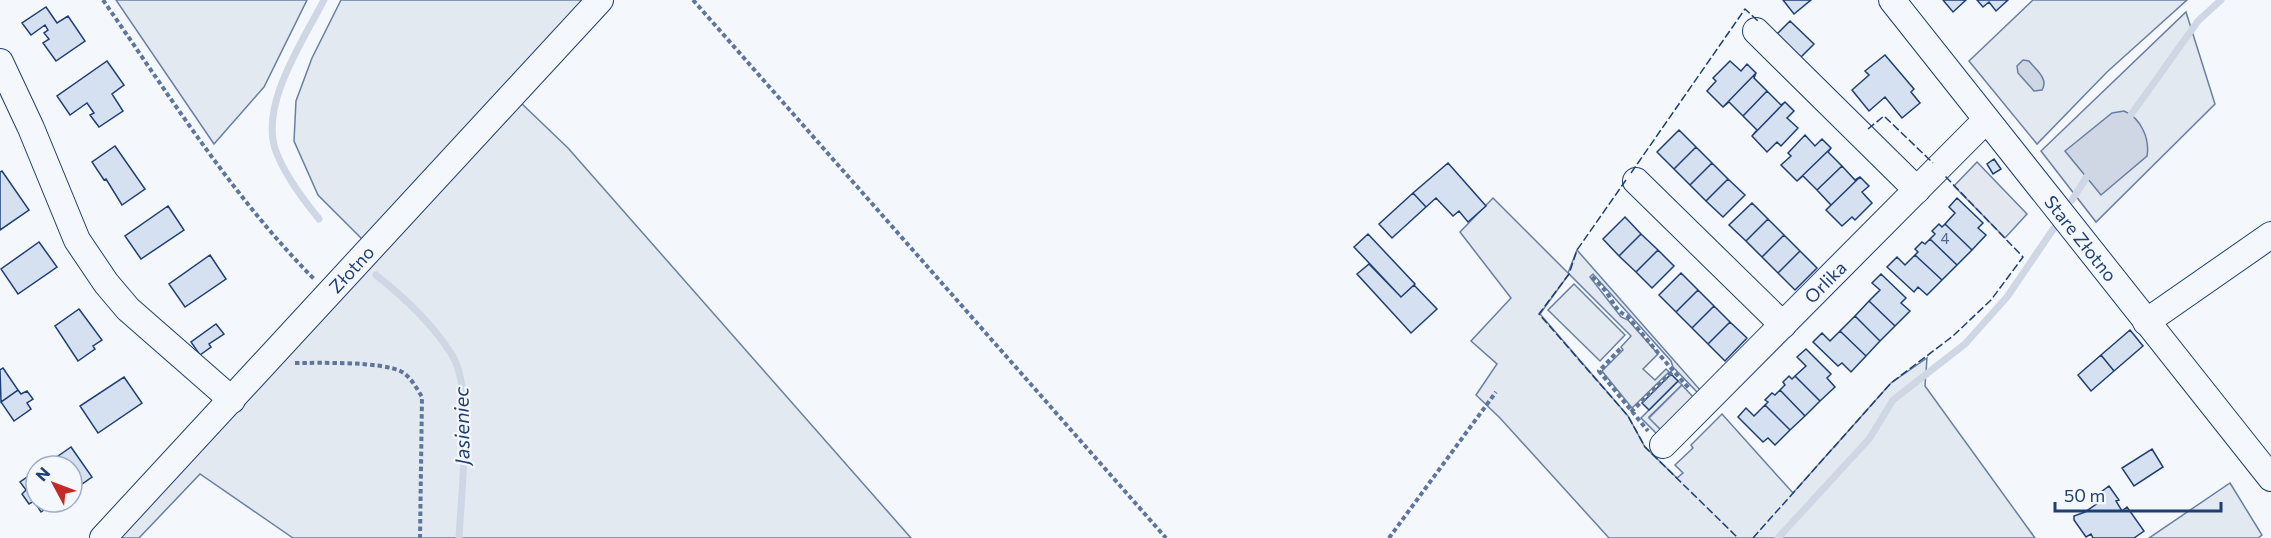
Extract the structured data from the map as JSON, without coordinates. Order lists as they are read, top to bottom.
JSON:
{
  "streets": {
    "street": ["Stare Złotno", "Złotno", "Orlika"]
  },
  "crossings": [
    ["Stare Złotno", "Orlika"]
  ],
  "water": ["Jasieniec"],
  "house_numbers": ["4"],
  "scale_bar": "50 m",
  "north": "top left"
}
